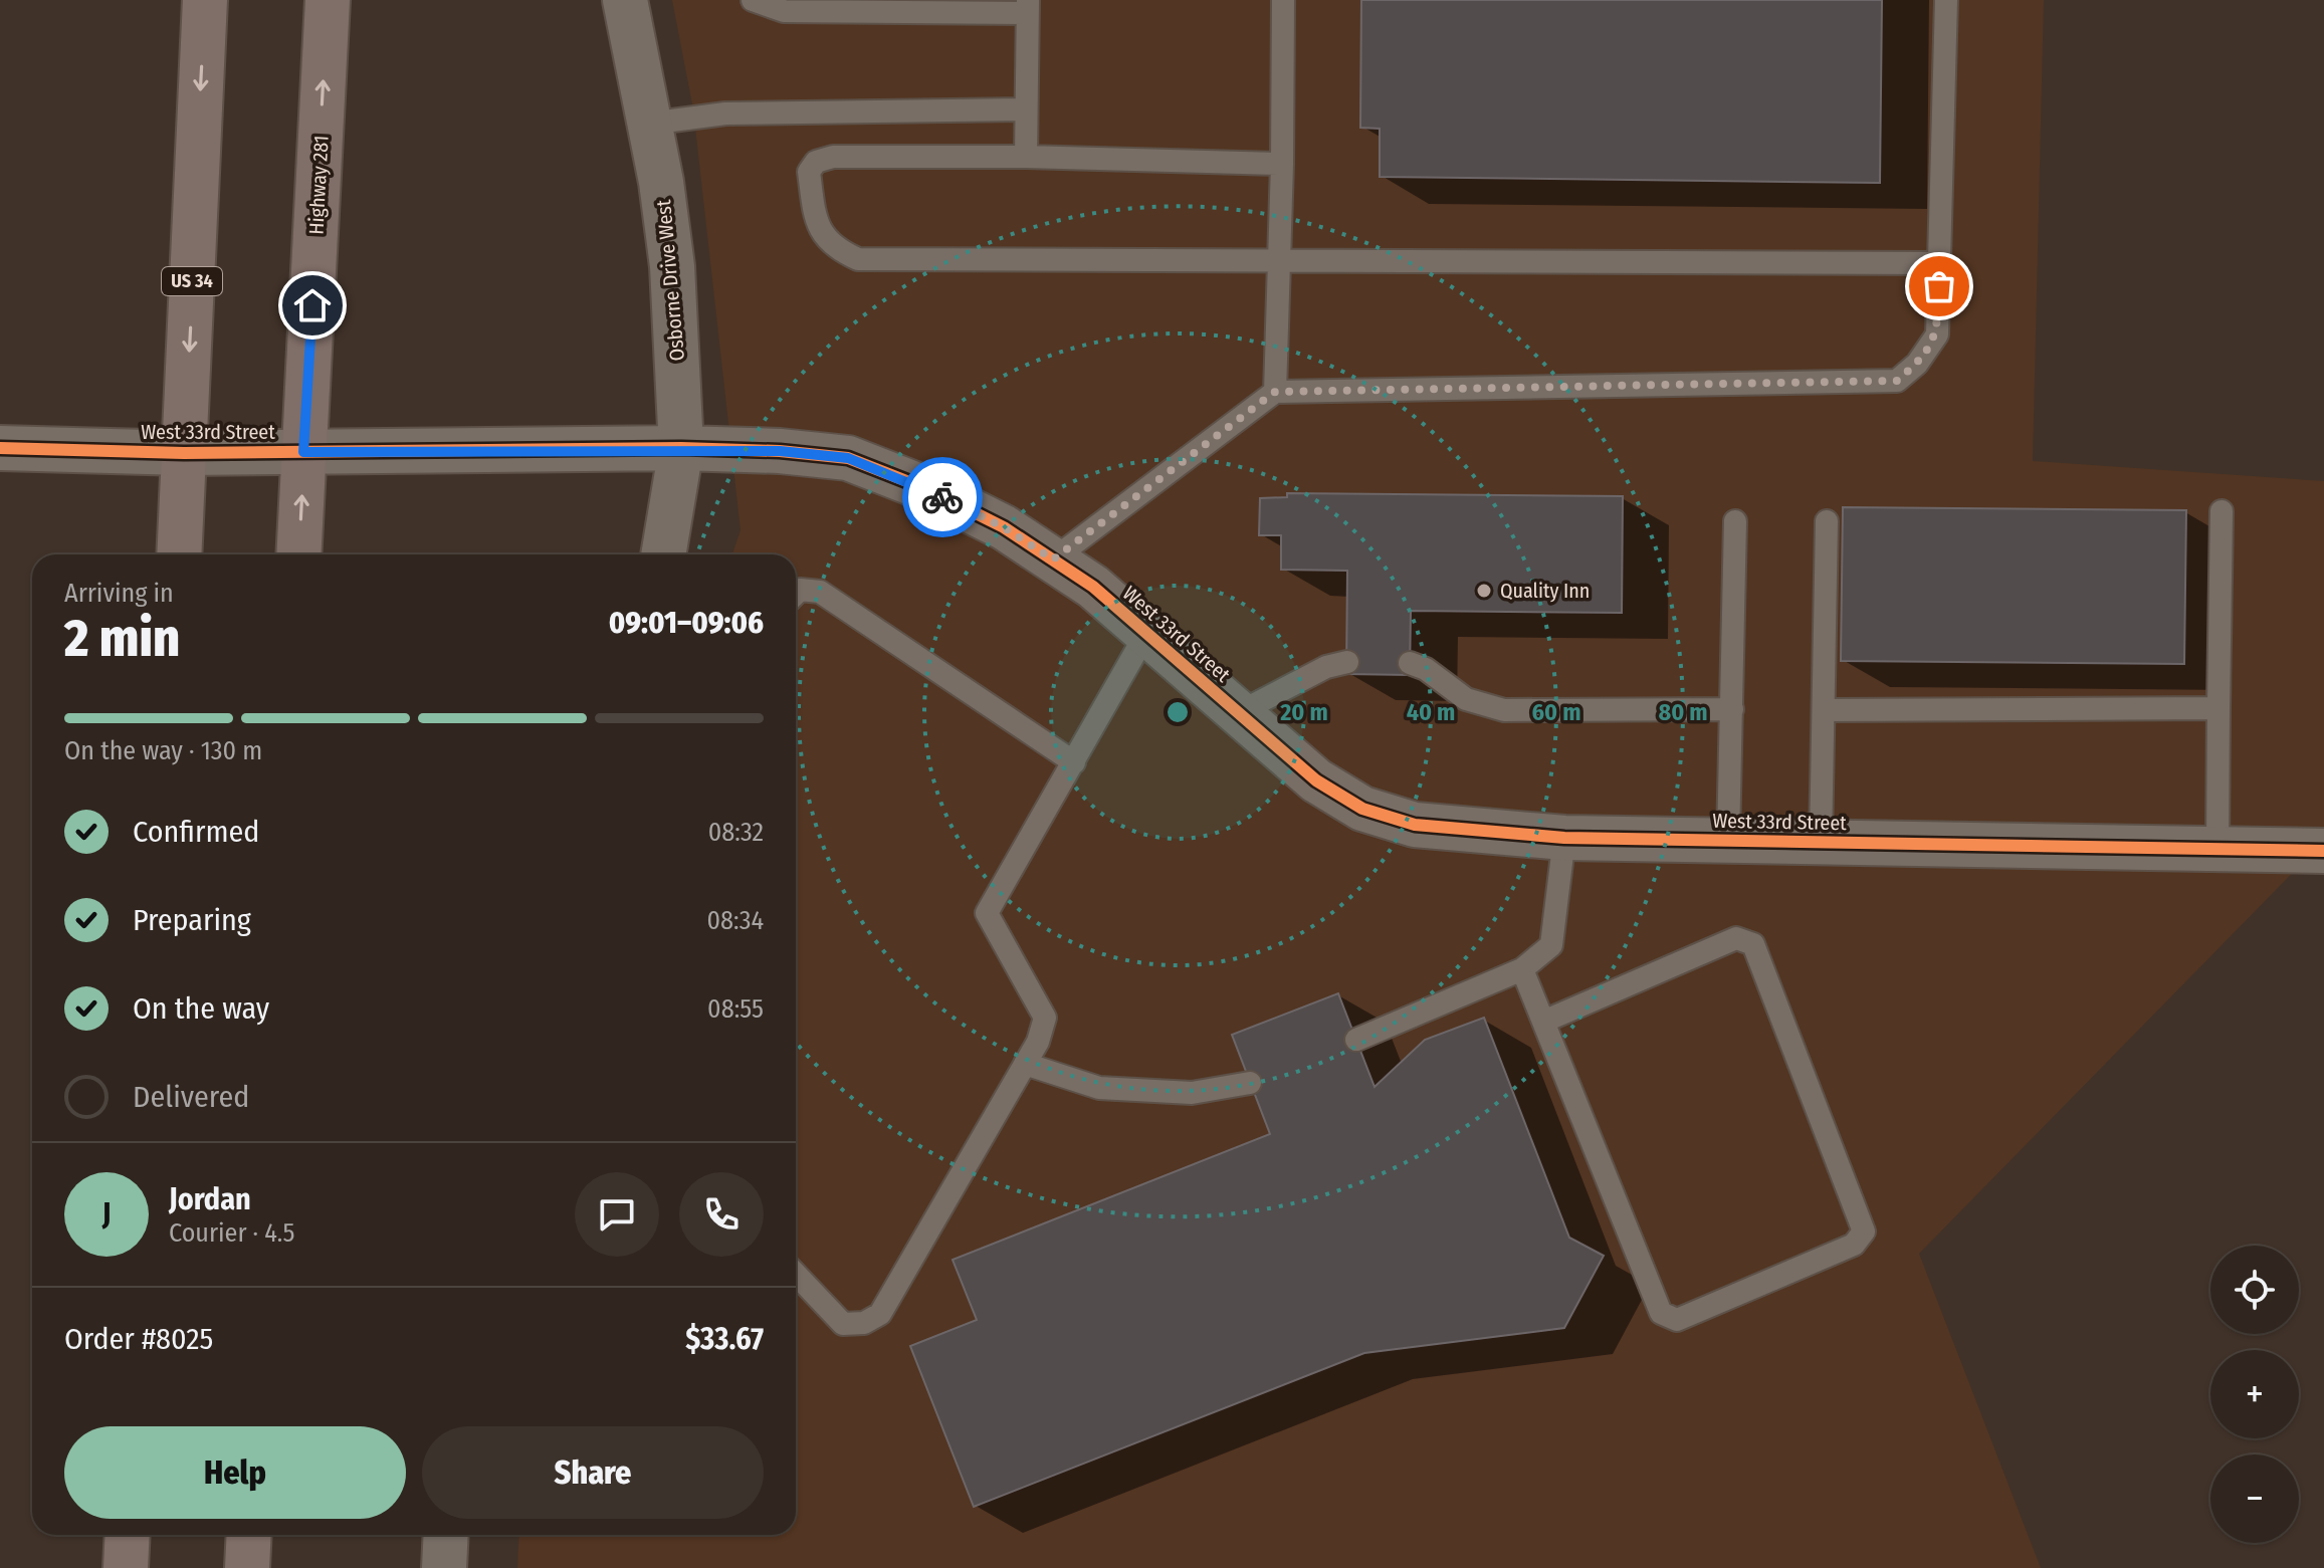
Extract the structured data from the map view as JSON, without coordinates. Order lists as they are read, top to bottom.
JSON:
{
  "streets": {
    "highway": ["Highway 281", "US 34"],
    "street": ["Osborne Drive West", "West 33rd Street"]
  },
  "crossings": [
    ["Highway 281", "West 33rd Street"],
    ["Osborne Drive West", "West 33rd Street"],
    ["US 34", "West 33rd Street"]
  ],
  "places": ["Quality Inn"],
  "page": {
    "heading": ["2 min", "Arriving in", "09:01–09:06"],
    "panel": [
      "Jordan",
      "Courier · 4.5",
      "Order #8025",
      "$33.67"
    ],
    "bar": "On the way · 130 m",
    "list": [
      ["Confirmed", "08:32"],
      ["Preparing", "08:34"],
      ["On the way", "08:55"],
      "Delivered"
    ],
    "round": "J",
    "map_buttons": ["+", "−"],
    "buttons": ["Help", "Share"]
  },
  "rings": [
    "20 m",
    "40 m",
    "60 m",
    "80 m"
  ]
}
